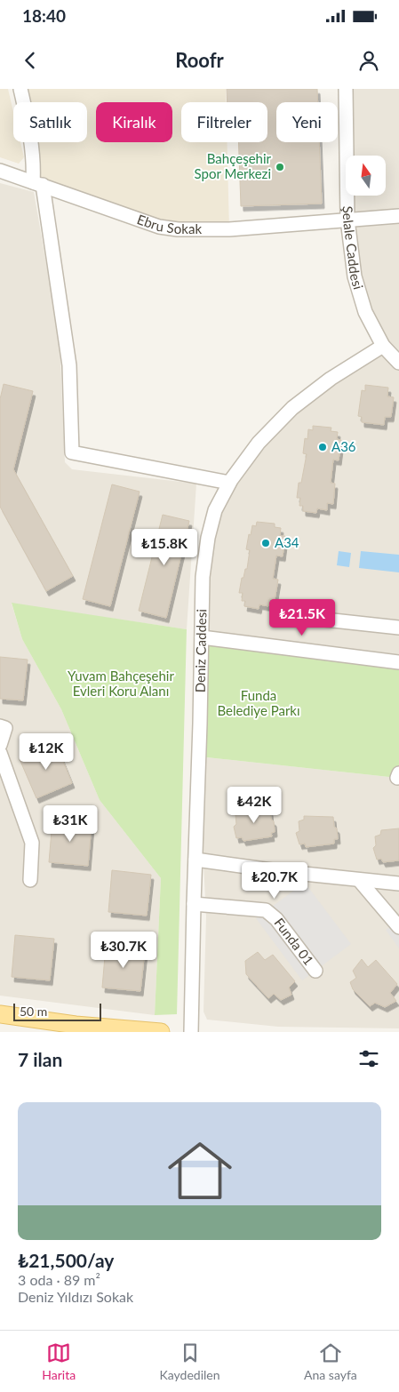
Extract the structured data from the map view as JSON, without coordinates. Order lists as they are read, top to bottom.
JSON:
{
  "streets": {
    "street": [
      "Ebru Sokak",
      "Şelale Caddesi",
      "Deniz Caddesi",
      "Funda 01"
    ]
  },
  "crossings": [
    ["Ebru Sokak", "Şelale Caddesi"],
    ["Şelale Caddesi", "Deniz Caddesi"],
    ["Deniz Caddesi", "Funda 01"]
  ],
  "parks": ["Yuvam Bahçeşehir Evleri Koru Alanı", "Funda Belediye Parkı"],
  "places": ["Bahçeşehir Spor Merkezi", "A36", "A34"],
  "scale_bar": "50 m",
  "north": "top",
  "page": {
    "status": "18:40",
    "header": "Roofr",
    "chip": [
      "Satılık",
      "Kiralık",
      "Filtreler",
      "Yeni"
    ],
    "price": [
      "₺15.8K",
      "₺21.5K",
      "₺12K",
      "₺42K",
      "₺31K",
      "₺20.7K",
      "₺30.7K"
    ],
    "scale": "50 m",
    "heading": "7 ilan",
    "list": [
      {
        "name": "₺21,500/ay",
        "note": "3 oda · 89 m² · Deniz Yıldızı Sokak"
      }
    ],
    "tabs": ["Harita", "Kaydedilen", "Ana sayfa"]
  }
}
